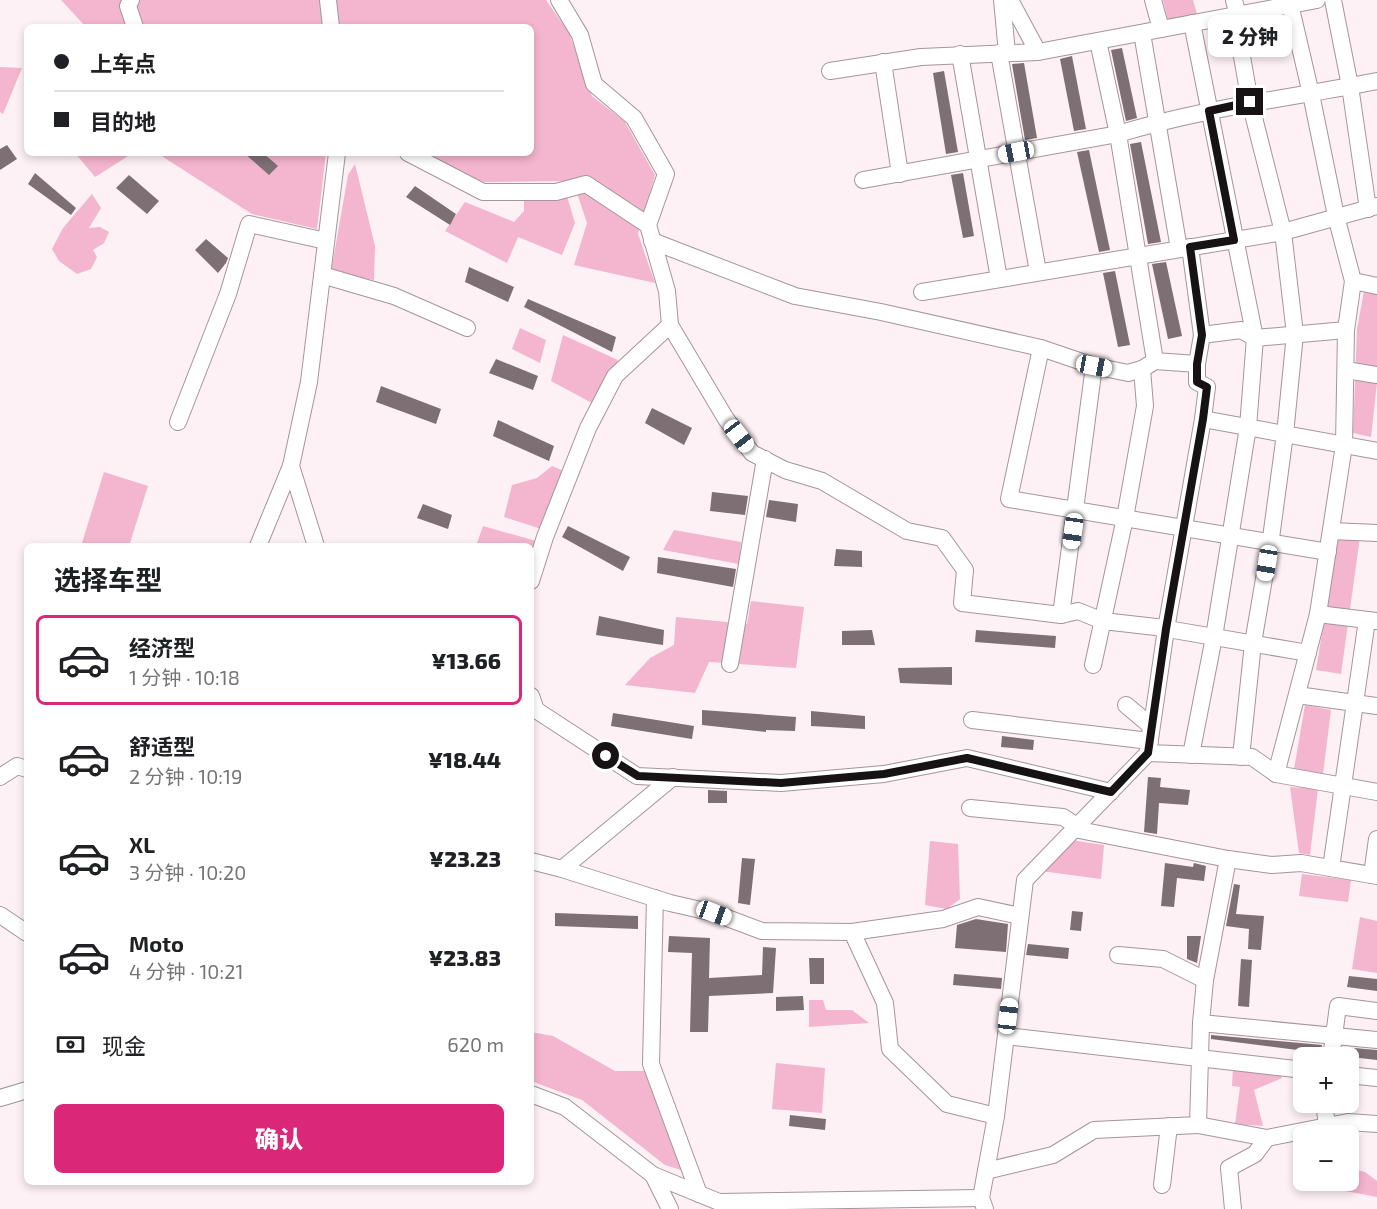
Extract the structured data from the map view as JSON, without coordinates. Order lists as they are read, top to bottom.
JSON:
{
  "page": {
    "bubble": "2 分钟",
    "banner": ["上车点", "目的地"],
    "heading": "选择车型",
    "list": [
      {
        "name": "经济型",
        "note": "1 分钟 · 10:18",
        "value": "¥13.66"
      },
      {
        "name": "舒适型",
        "note": "2 分钟 · 10:19",
        "value": "¥18.44"
      },
      {
        "name": "XL",
        "note": "3 分钟 · 10:20",
        "value": "¥23.23"
      },
      {
        "name": "Moto",
        "note": "4 分钟 · 10:21",
        "value": "¥23.83"
      }
    ],
    "pay": ["现金", "620 m"],
    "map_buttons": ["+", "−"],
    "buttons": "确认"
  }
}
